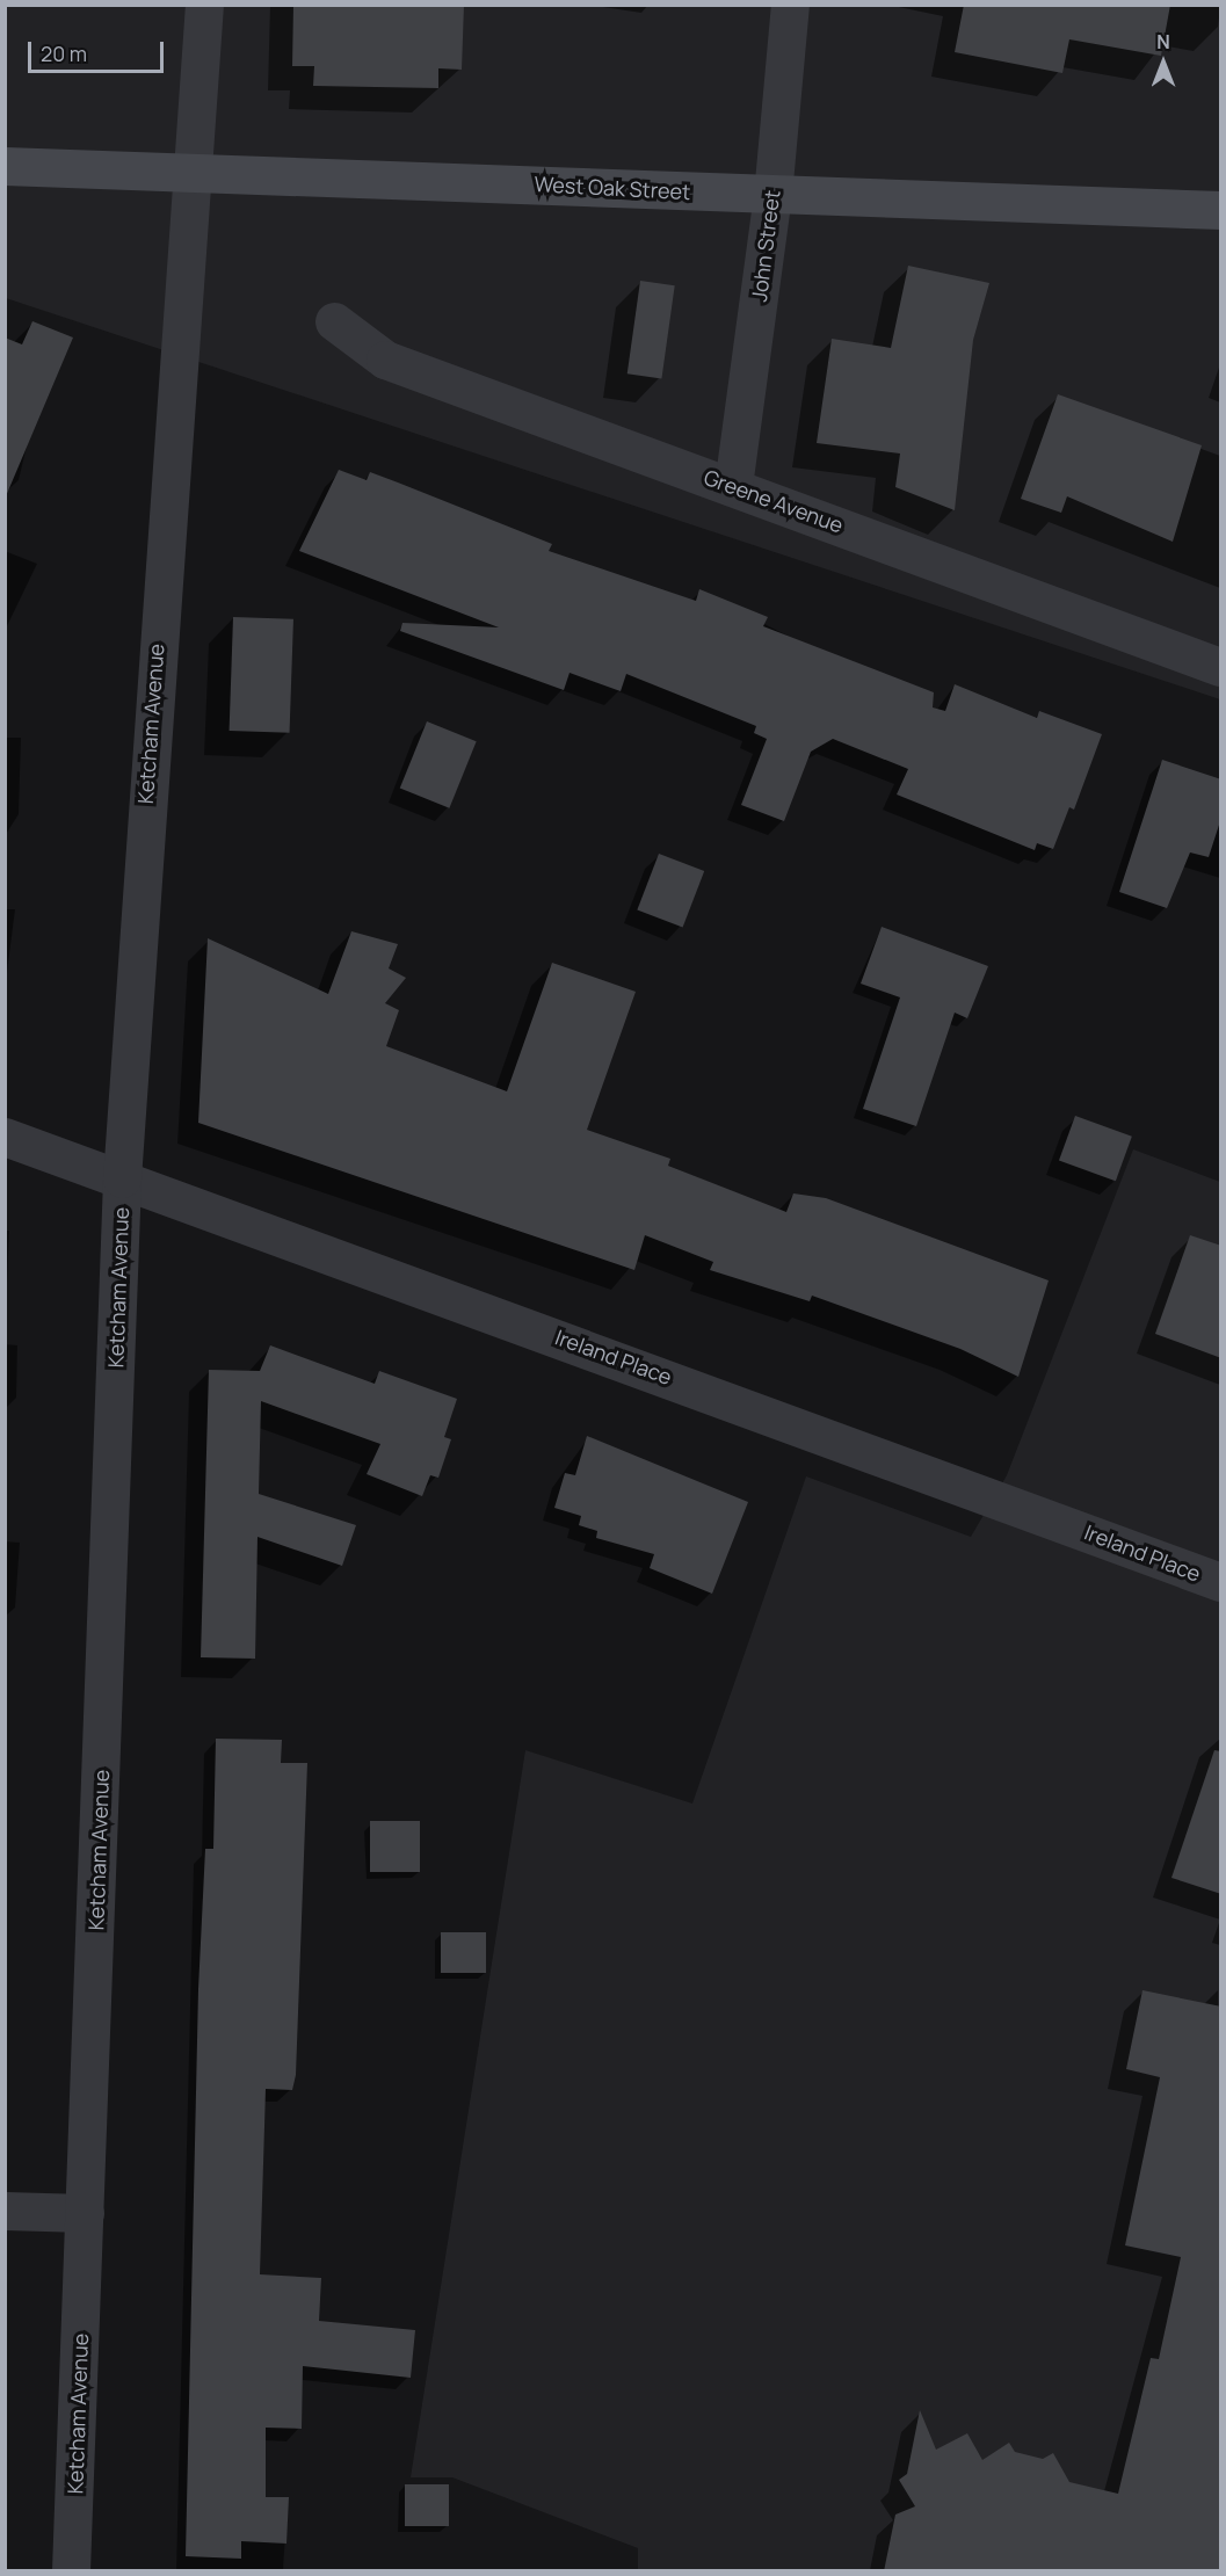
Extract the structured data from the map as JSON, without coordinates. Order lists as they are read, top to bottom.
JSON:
{
  "streets": {
    "main road": ["West Oak Street"],
    "street": [
      "John Street",
      "Greene Avenue",
      "Ketcham Avenue",
      "Ireland Place"
    ]
  },
  "crossings": [
    ["West Oak Street", "John Street"],
    ["West Oak Street", "Ketcham Avenue"],
    ["John Street", "Greene Avenue"],
    ["Ketcham Avenue", "Ireland Place"]
  ],
  "scale_bar": "20 m",
  "north": "top"
}
